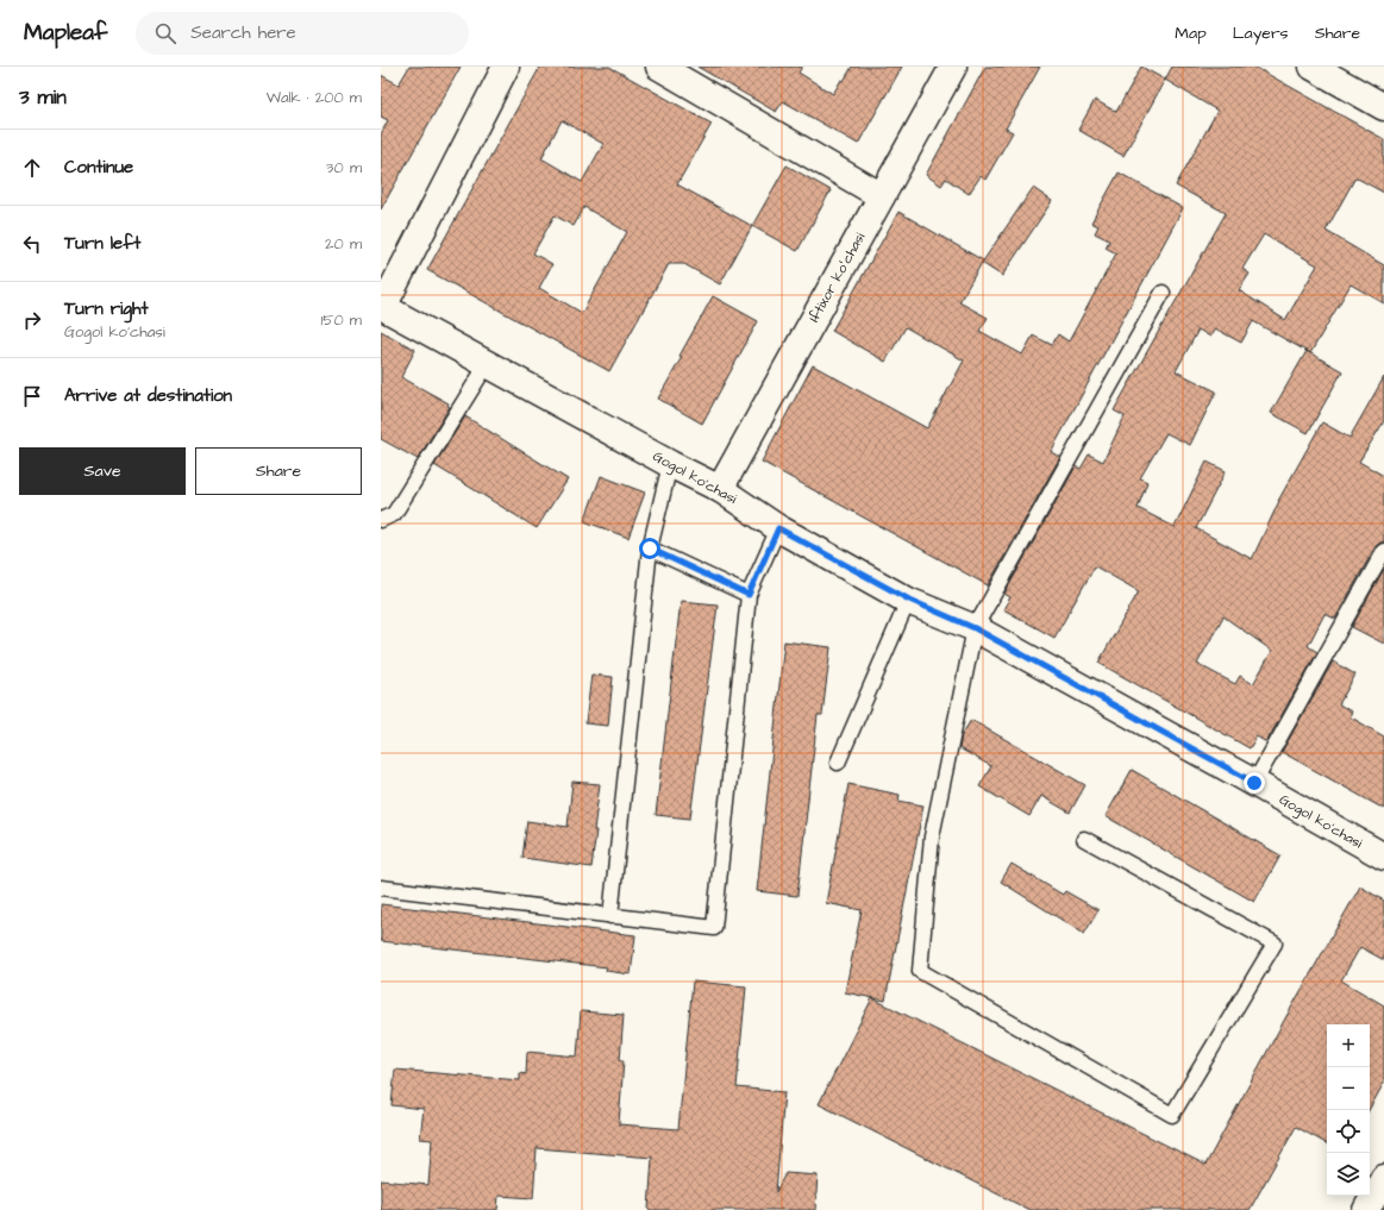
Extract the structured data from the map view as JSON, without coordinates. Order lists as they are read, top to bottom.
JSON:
{
  "streets": {
    "main road": ["Iftixor koʻchasi", "Gogol ko'chasi"]
  },
  "crossings": [
    ["Iftixor koʻchasi", "Gogol ko'chasi"]
  ],
  "page": {
    "header": "Mapleaf",
    "search": "Search here",
    "nav": ["Map", "Layers", "Share"],
    "heading": ["3 min", "Walk · 200 m"],
    "list": [
      ["Continue", "30 m"],
      ["Turn left", "20 m"],
      ["Turn right", "Gogol ko'chasi", "150 m"],
      "Arrive at destination"
    ],
    "buttons": ["Save", "Share"],
    "map_buttons": ["+", "−"]
  }
}
